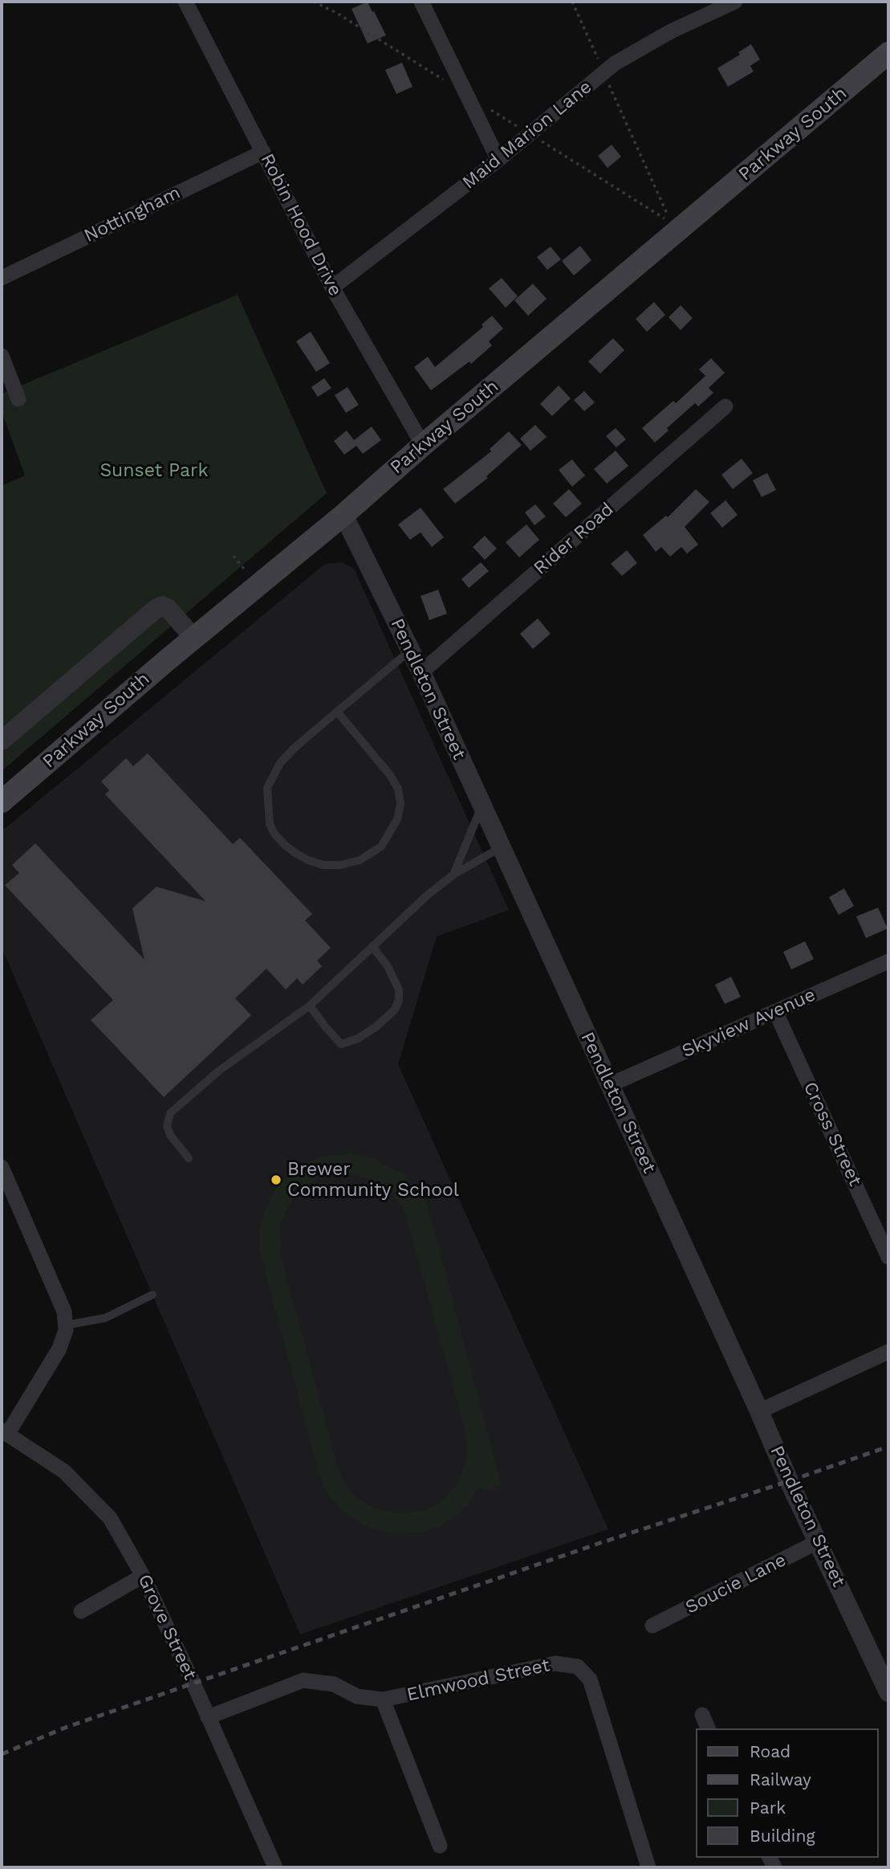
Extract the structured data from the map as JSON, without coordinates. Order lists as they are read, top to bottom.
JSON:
{
  "streets": {
    "main road": ["Parkway South"],
    "street": [
      "Maid Marion Lane",
      "Nottingham",
      "Robin Hood Drive",
      "Rider Road",
      "Pendleton Street",
      "Skyview Avenue",
      "Cross Street",
      "Soucie Lane",
      "Grove Street",
      "Elmwood Street"
    ]
  },
  "crossings": [
    ["Parkway South", "Robin Hood Drive"],
    ["Parkway South", "Pendleton Street"],
    ["Maid Marion Lane", "Robin Hood Drive"],
    ["Nottingham", "Robin Hood Drive"],
    ["Rider Road", "Pendleton Street"],
    ["Pendleton Street", "Skyview Avenue"],
    ["Pendleton Street", "Soucie Lane"],
    ["Skyview Avenue", "Cross Street"],
    ["Grove Street", "Elmwood Street"]
  ],
  "parks": ["Sunset Park"],
  "places": ["Brewer Community School"],
  "legend": [
    "Road",
    "Railway",
    "Park",
    "Building"
  ]
}
